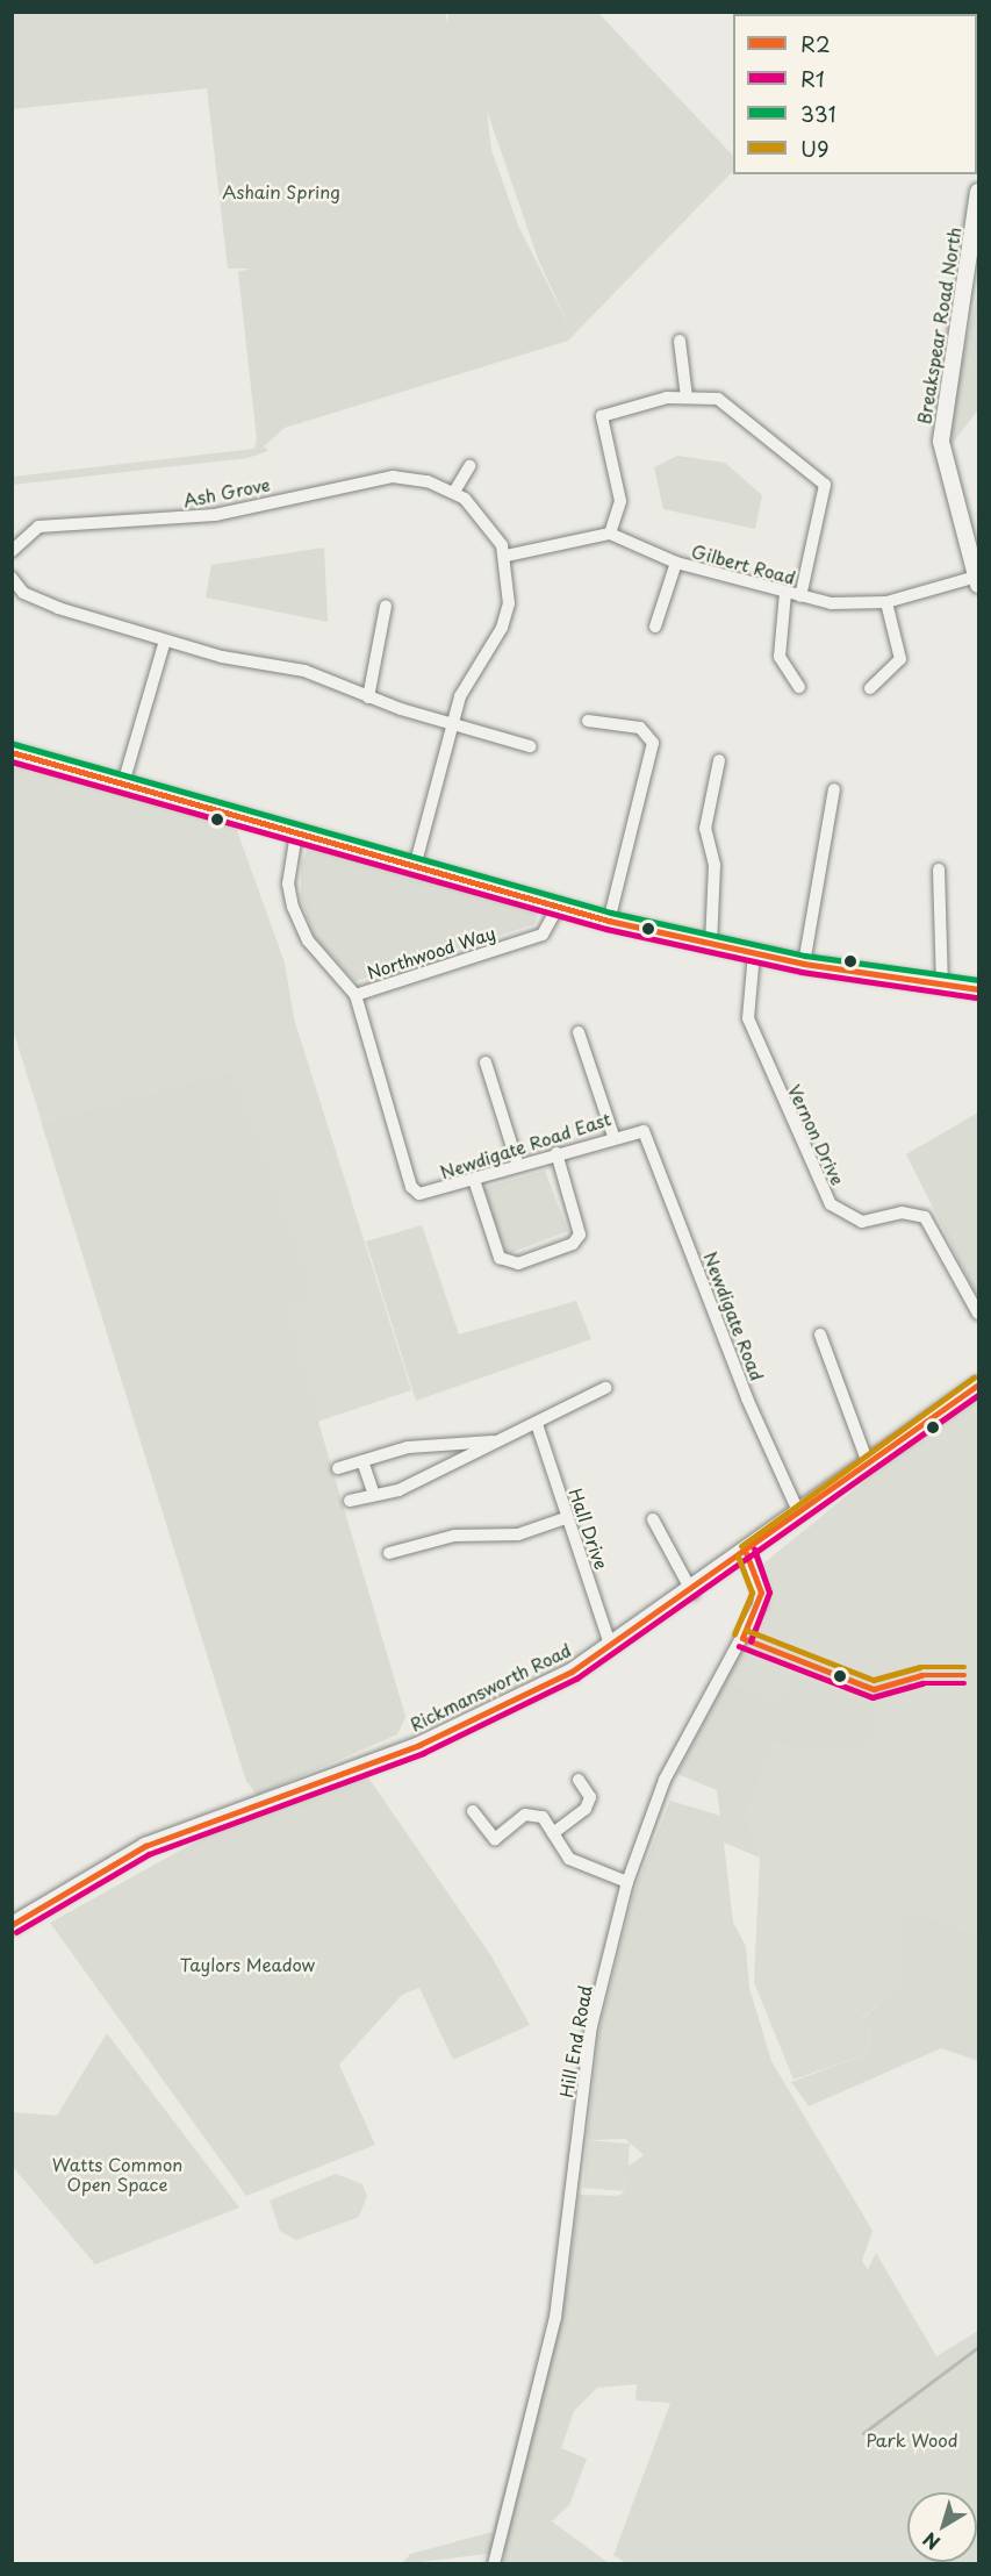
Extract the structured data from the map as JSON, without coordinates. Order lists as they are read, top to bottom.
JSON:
{
  "streets": {
    "street": [
      "Breakspear Road North",
      "Ash Grove",
      "Gilbert Road",
      "Northwood Way",
      "Vernon Drive",
      "Newdigate Road East",
      "Newdigate Road",
      "Hall Drive",
      "Rickmansworth Road",
      "Hill End Road"
    ]
  },
  "crossings": [
    ["Breakspear Road North", "Gilbert Road"],
    ["Northwood Way", "Newdigate Road East"],
    ["Newdigate Road East", "Newdigate Road"],
    ["Newdigate Road", "Rickmansworth Road"],
    ["Hall Drive", "Rickmansworth Road"],
    ["Rickmansworth Road", "Hill End Road"]
  ],
  "parks": [
    "Ashain Spring",
    "Taylors Meadow",
    "Watts Common Open Space",
    "Park Wood"
  ],
  "lines": [
    "transit line 331",
    "transit line R2",
    "transit line R1",
    "transit line U9"
  ],
  "legend": [
    "R2",
    "R1",
    "331",
    "U9"
  ],
  "north": "bottom left"
}
